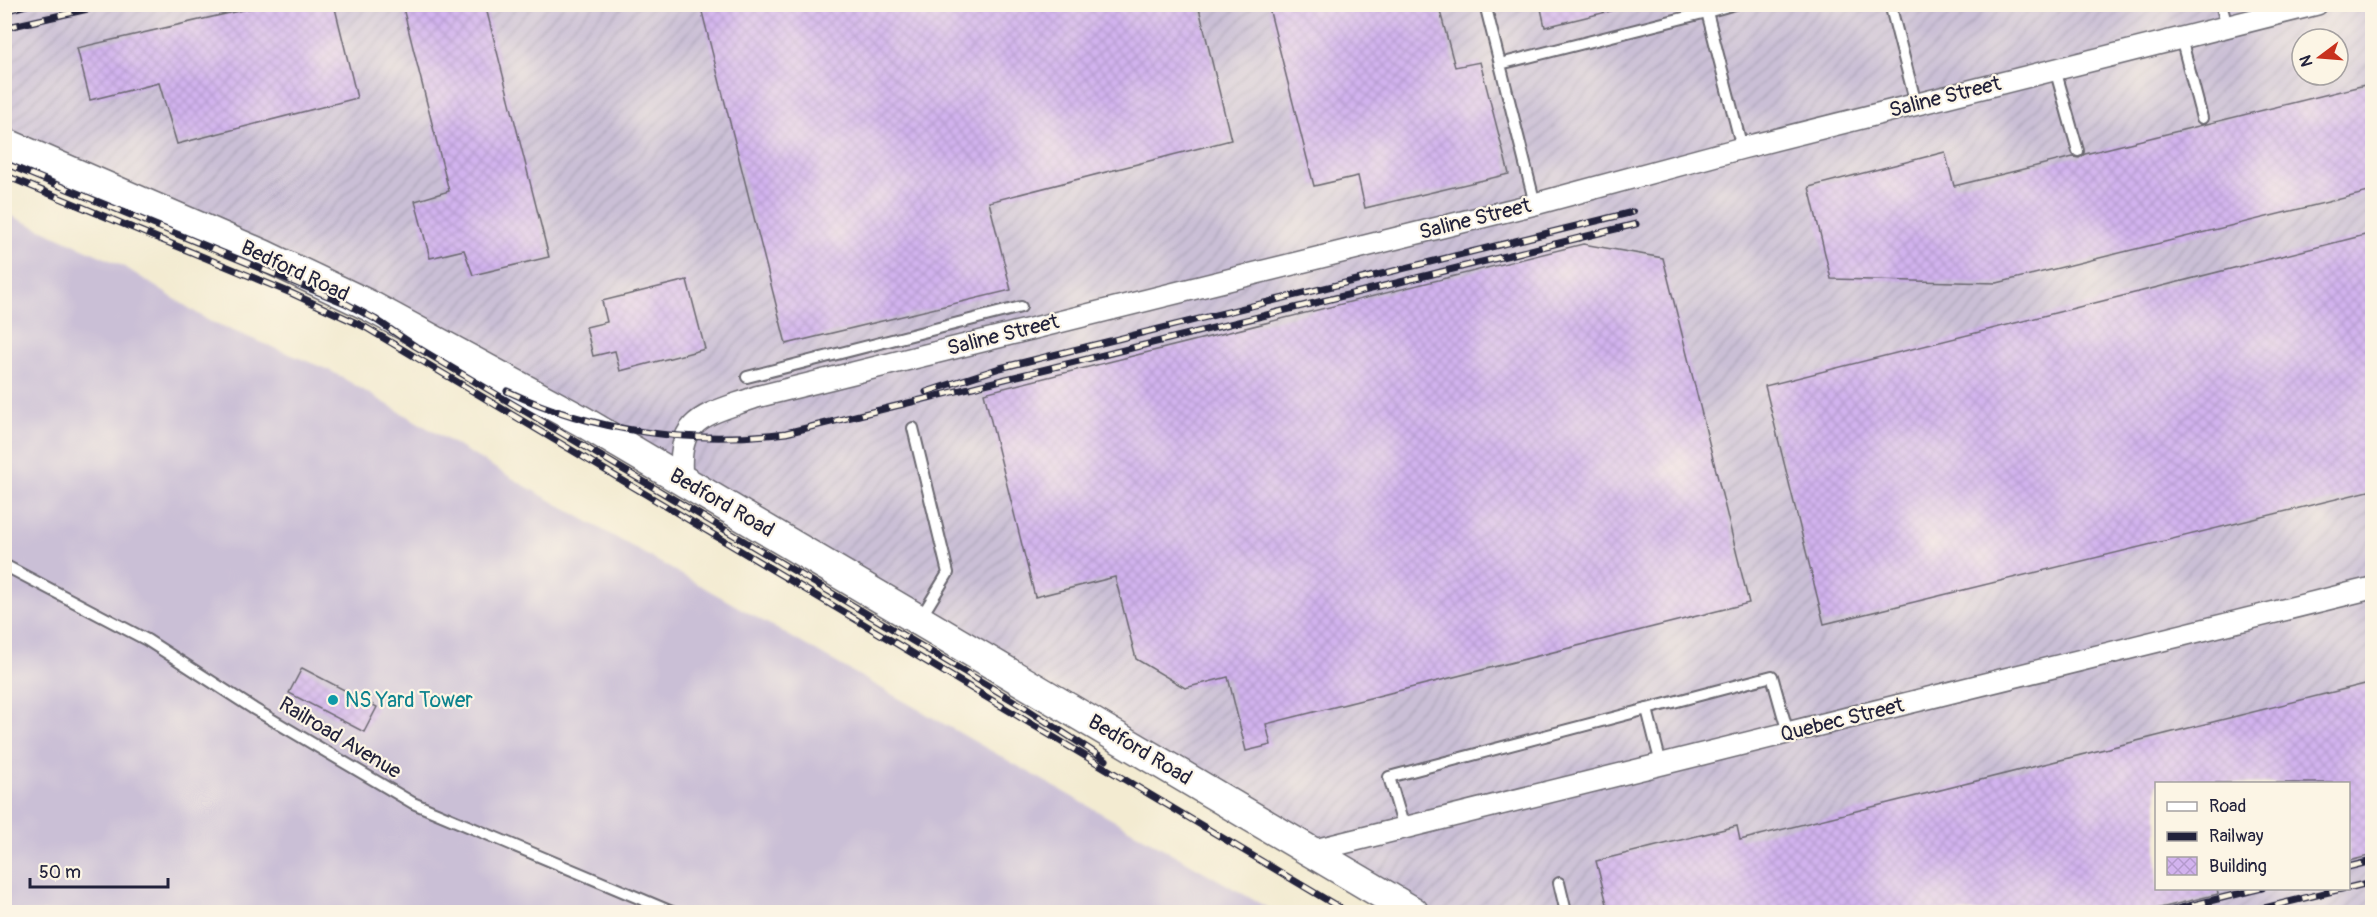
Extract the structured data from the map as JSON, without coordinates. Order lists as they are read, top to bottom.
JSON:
{
  "streets": {
    "street": ["Saline Street", "Bedford Road", "Quebec Street"],
    "lane": ["Railroad Avenue"]
  },
  "crossings": [
    ["Saline Street", "Bedford Road"],
    ["Bedford Road", "Quebec Street"]
  ],
  "places": ["NS Yard Tower"],
  "legend": ["Road", "Railway", "Building"],
  "scale_bar": "50 m",
  "north": "left"
}
